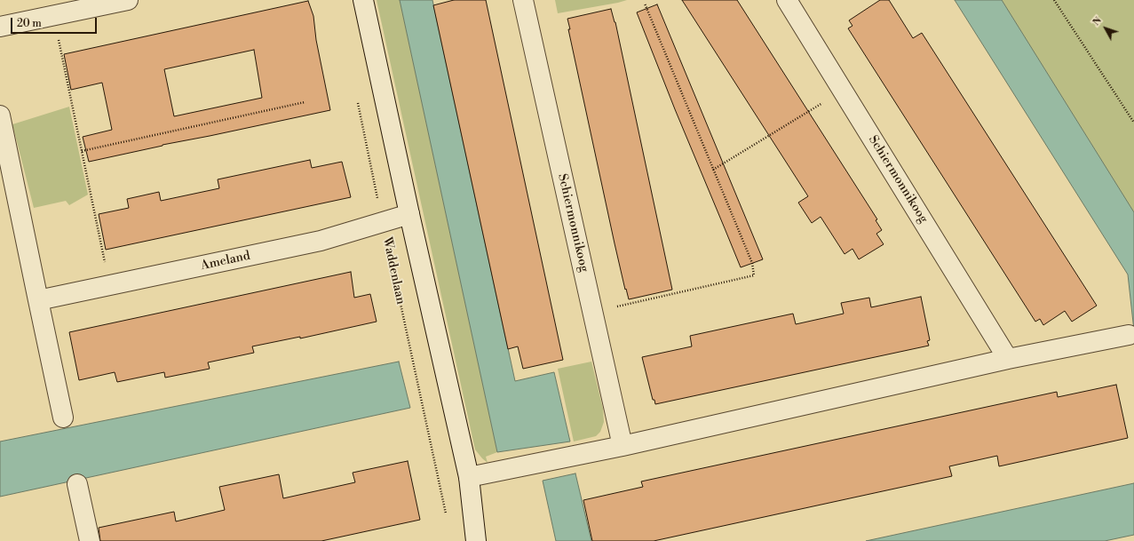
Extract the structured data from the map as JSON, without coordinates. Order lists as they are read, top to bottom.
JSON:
{
  "streets": {
    "street": ["Schiermonnikoog", "Ameland"],
    "path": ["Waddenlaan"]
  },
  "crossings": [
    ["Ameland", "Waddenlaan"]
  ],
  "scale_bar": "20 m",
  "north": "top left"
}
